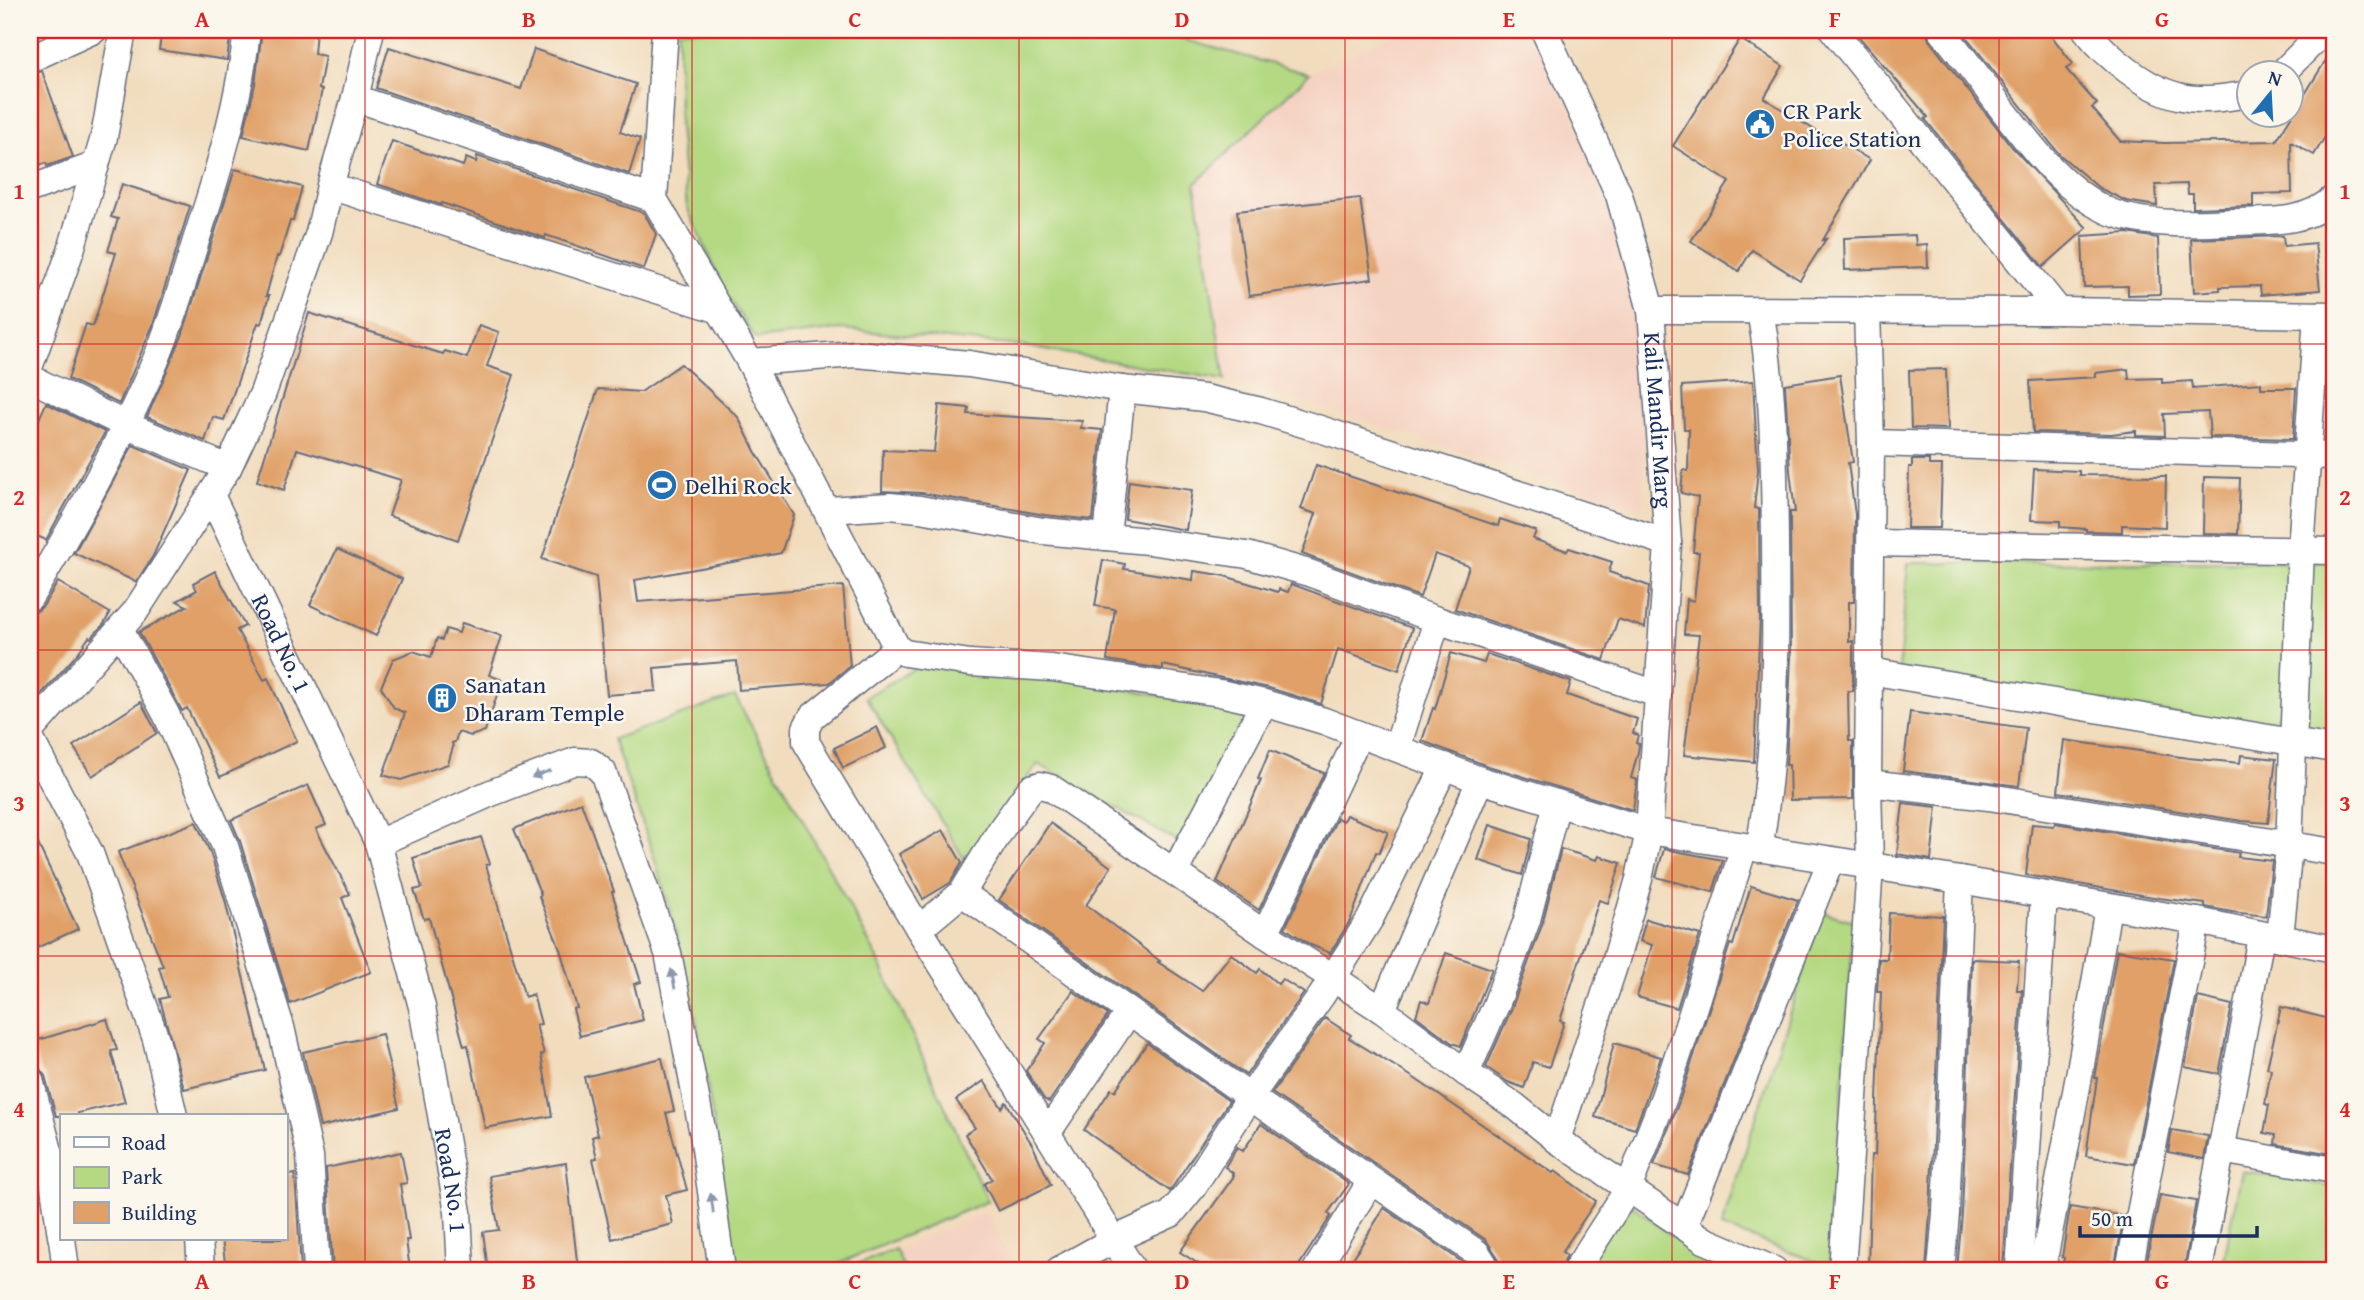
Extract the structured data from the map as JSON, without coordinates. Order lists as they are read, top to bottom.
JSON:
{
  "streets": {
    "street": ["Kali Mandir Marg", "Road No. 1"]
  },
  "places": {
    "public building": ["CR Park Police Station"],
    "sports": ["Delhi Rock"],
    "building": ["Sanatan Dharam Temple"]
  },
  "legend": ["Road", "Park", "Building"],
  "scale_bar": "50 m",
  "north": "top",
  "grid": {
    "columns": [
      "A",
      "B",
      "C",
      "D",
      "E",
      "F",
      "G"
    ],
    "rows": [
      "1",
      "2",
      "3",
      "4"
    ]
  }
}
